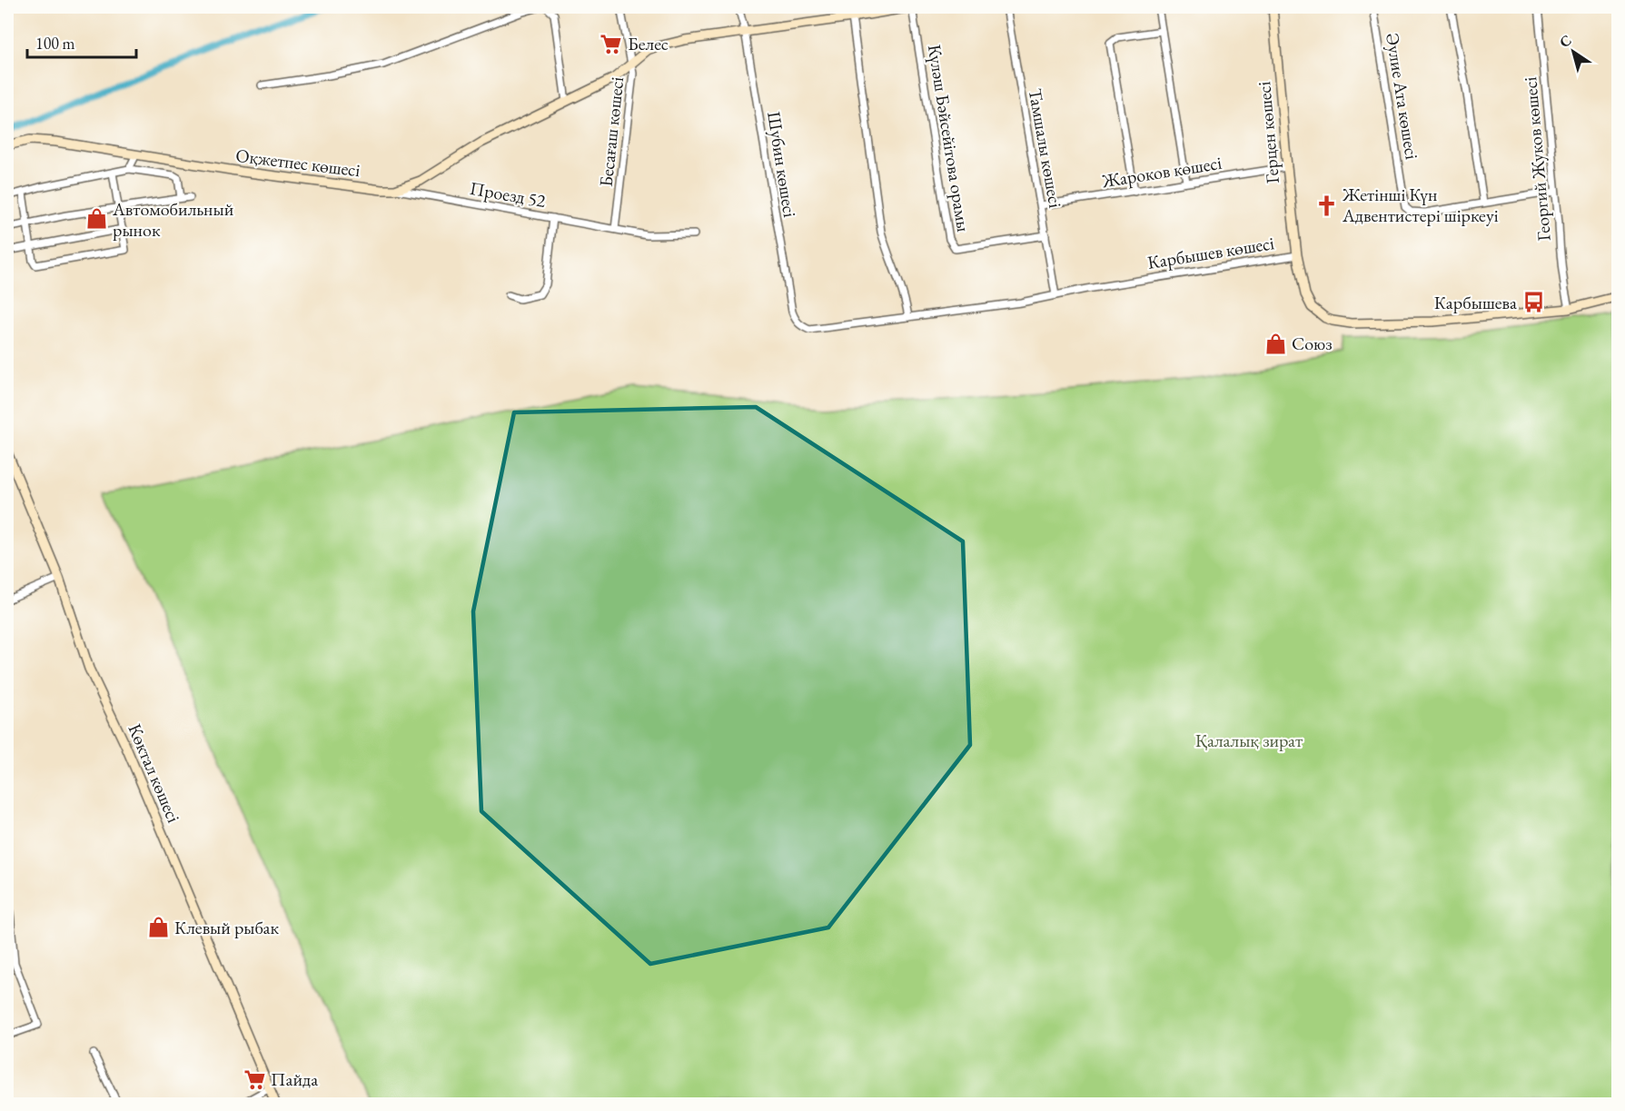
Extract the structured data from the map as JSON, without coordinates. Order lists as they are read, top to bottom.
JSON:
{
  "streets": {
    "street": [
      "Әулие Ата көшесі",
      "Бесағаш көшесі",
      "Герцен көшесі",
      "Күләш Бәйсейітова орамы",
      "Тамшалы көшесі",
      "Георгий Жуков көшесі",
      "Оқжетпес көшесі",
      "Шубин көшесі",
      "Жароков көшесі",
      "Проезд 52",
      "Карбышев көшесі",
      "Көктал көшесі"
    ]
  },
  "crossings": [
    ["Әулие Ата көшесі", "Георгий Жуков көшесі"],
    ["Бесағаш көшесі", "Оқжетпес көшесі"],
    ["Бесағаш көшесі", "Проезд 52"],
    ["Герцен көшесі", "Жароков көшесі"],
    ["Герцен көшесі", "Карбышев көшесі"],
    ["Күләш Бәйсейітова орамы", "Тамшалы көшесі"],
    ["Күләш Бәйсейітова орамы", "Оқжетпес көшесі"],
    ["Тамшалы көшесі", "Жароков көшесі"],
    ["Тамшалы көшесі", "Карбышев көшесі"],
    ["Георгий Жуков көшесі", "Карбышев көшесі"],
    ["Оқжетпес көшесі", "Шубин көшесі"],
    ["Оқжетпес көшесі", "Проезд 52"],
    ["Шубин көшесі", "Карбышев көшесі"]
  ],
  "parks": ["Қалалық зират"],
  "places": {
    "supermarket": ["Белес", "Пайда"],
    "church": ["Жетінші Күн Адвентистері шіркеуі"],
    "shop": ["Автомобильный рынок", "Союз", "Клевый рыбак"],
    "bus stop": ["Карбышева"]
  },
  "scale_bar": "100 m",
  "north": "top left"
}
